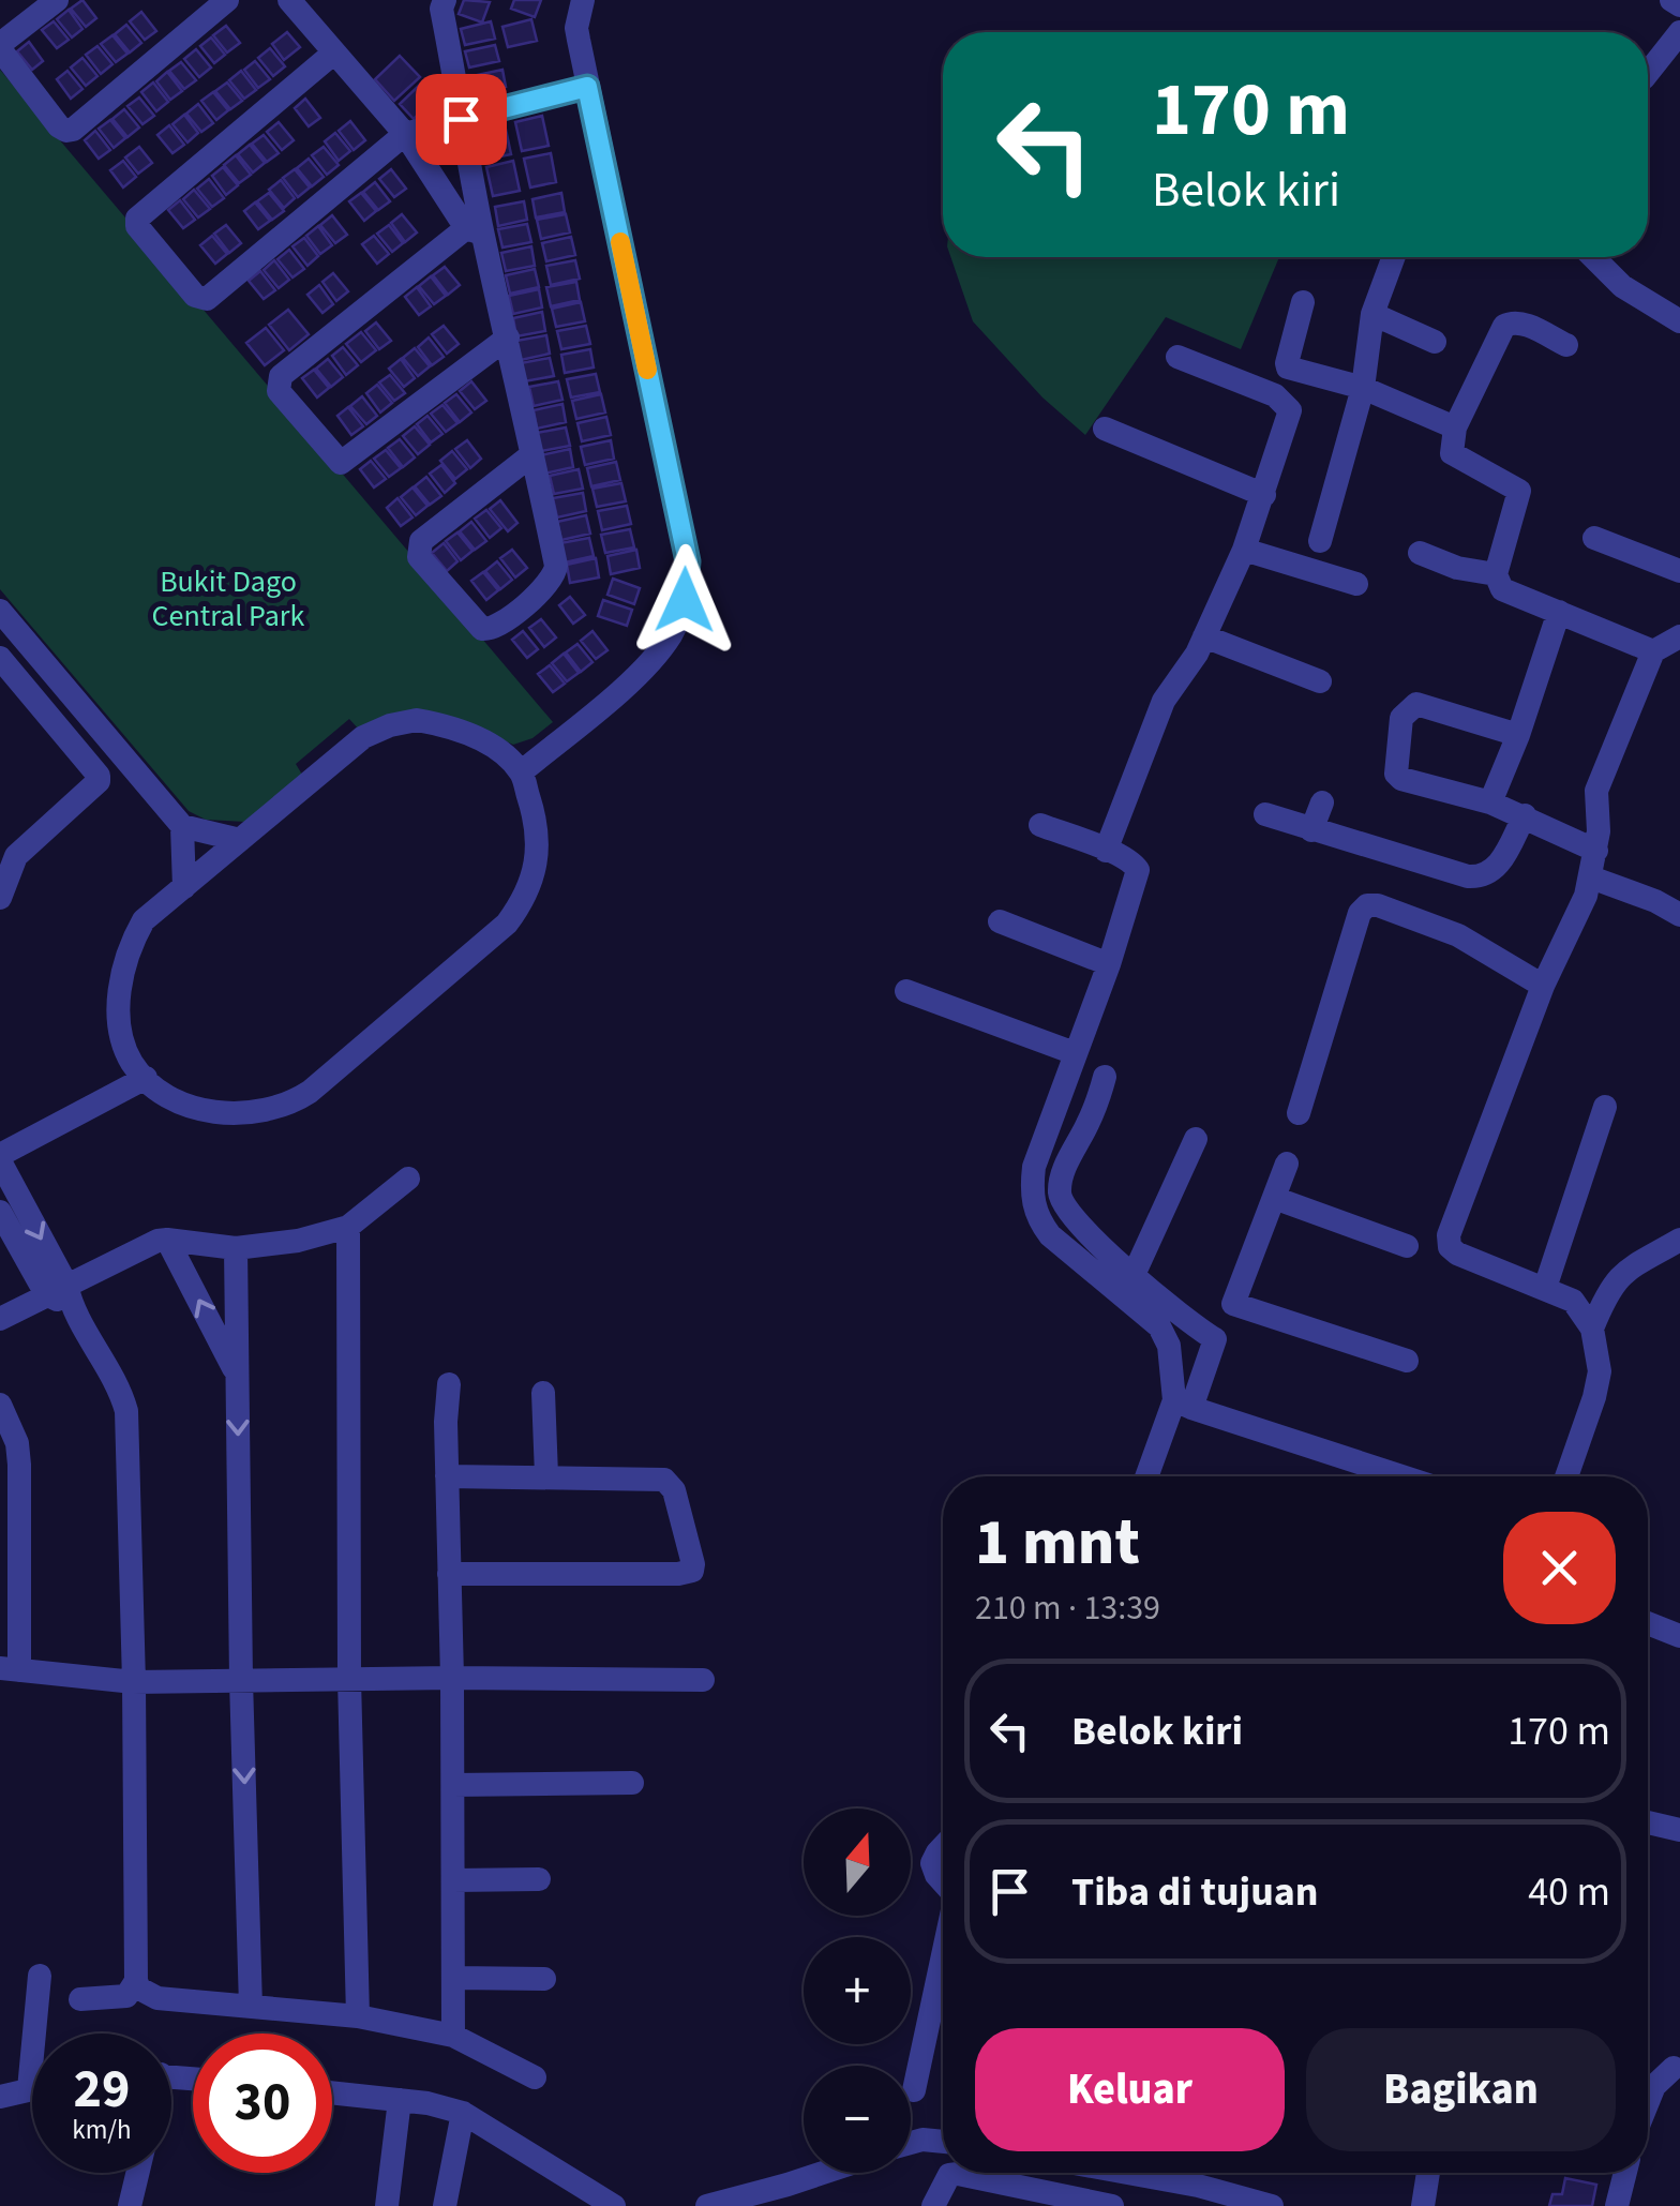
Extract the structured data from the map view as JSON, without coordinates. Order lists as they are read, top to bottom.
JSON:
{
  "parks": ["Bukit Dago Central Park"],
  "north": "top",
  "page": {
    "turn": ["170 m", "Belok kiri"],
    "heading": ["1 mnt", "210 m · 13:39"],
    "list": [
      {
        "name": "Belok kiri",
        "value": "170 m"
      },
      {
        "name": "Tiba di tujuan",
        "value": "40 m"
      }
    ],
    "map_buttons": ["+", "−"],
    "buttons": ["Keluar", "Bagikan"],
    "speed": "29 km/h",
    "limit": "30"
  }
}
